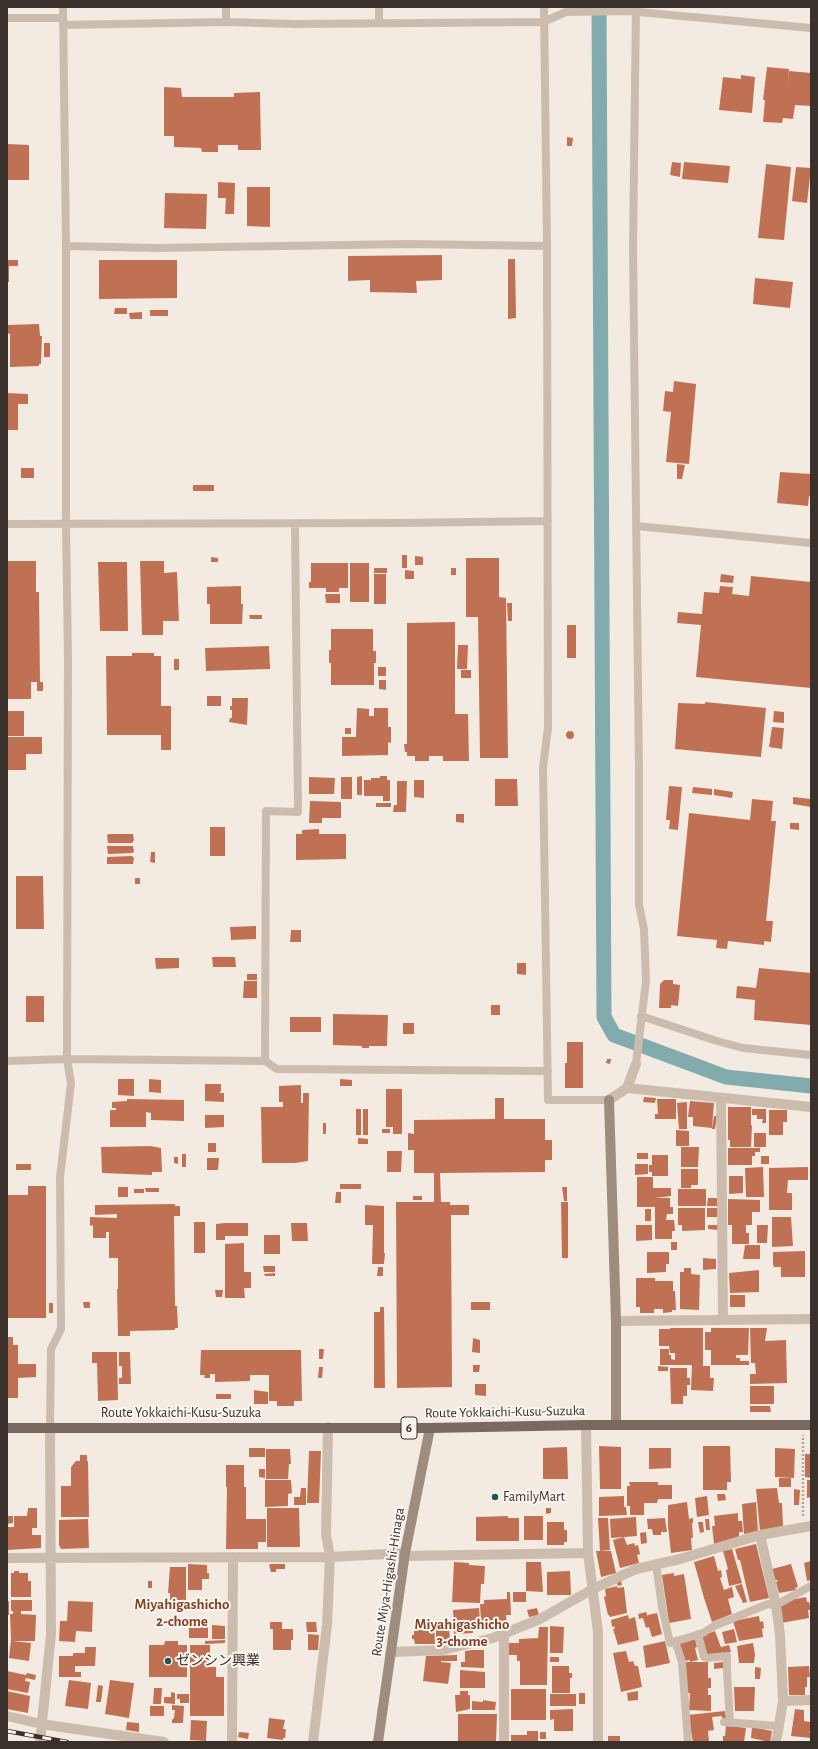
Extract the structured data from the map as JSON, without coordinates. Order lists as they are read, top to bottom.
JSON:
{
  "streets": {
    "main road": ["Route Yokkaichi-Kusu-Suzuka", "6"],
    "street": ["Route Miya-Higashi-Hinaga"]
  },
  "crossings": [
    ["Route Yokkaichi-Kusu-Suzuka", "Route Miya-Higashi-Hinaga"]
  ],
  "districts": ["Miyahigashicho 2-chome", "Miyahigashicho 3-chome"],
  "places": ["FamilyMart", "ゼンシン興業"]
}
